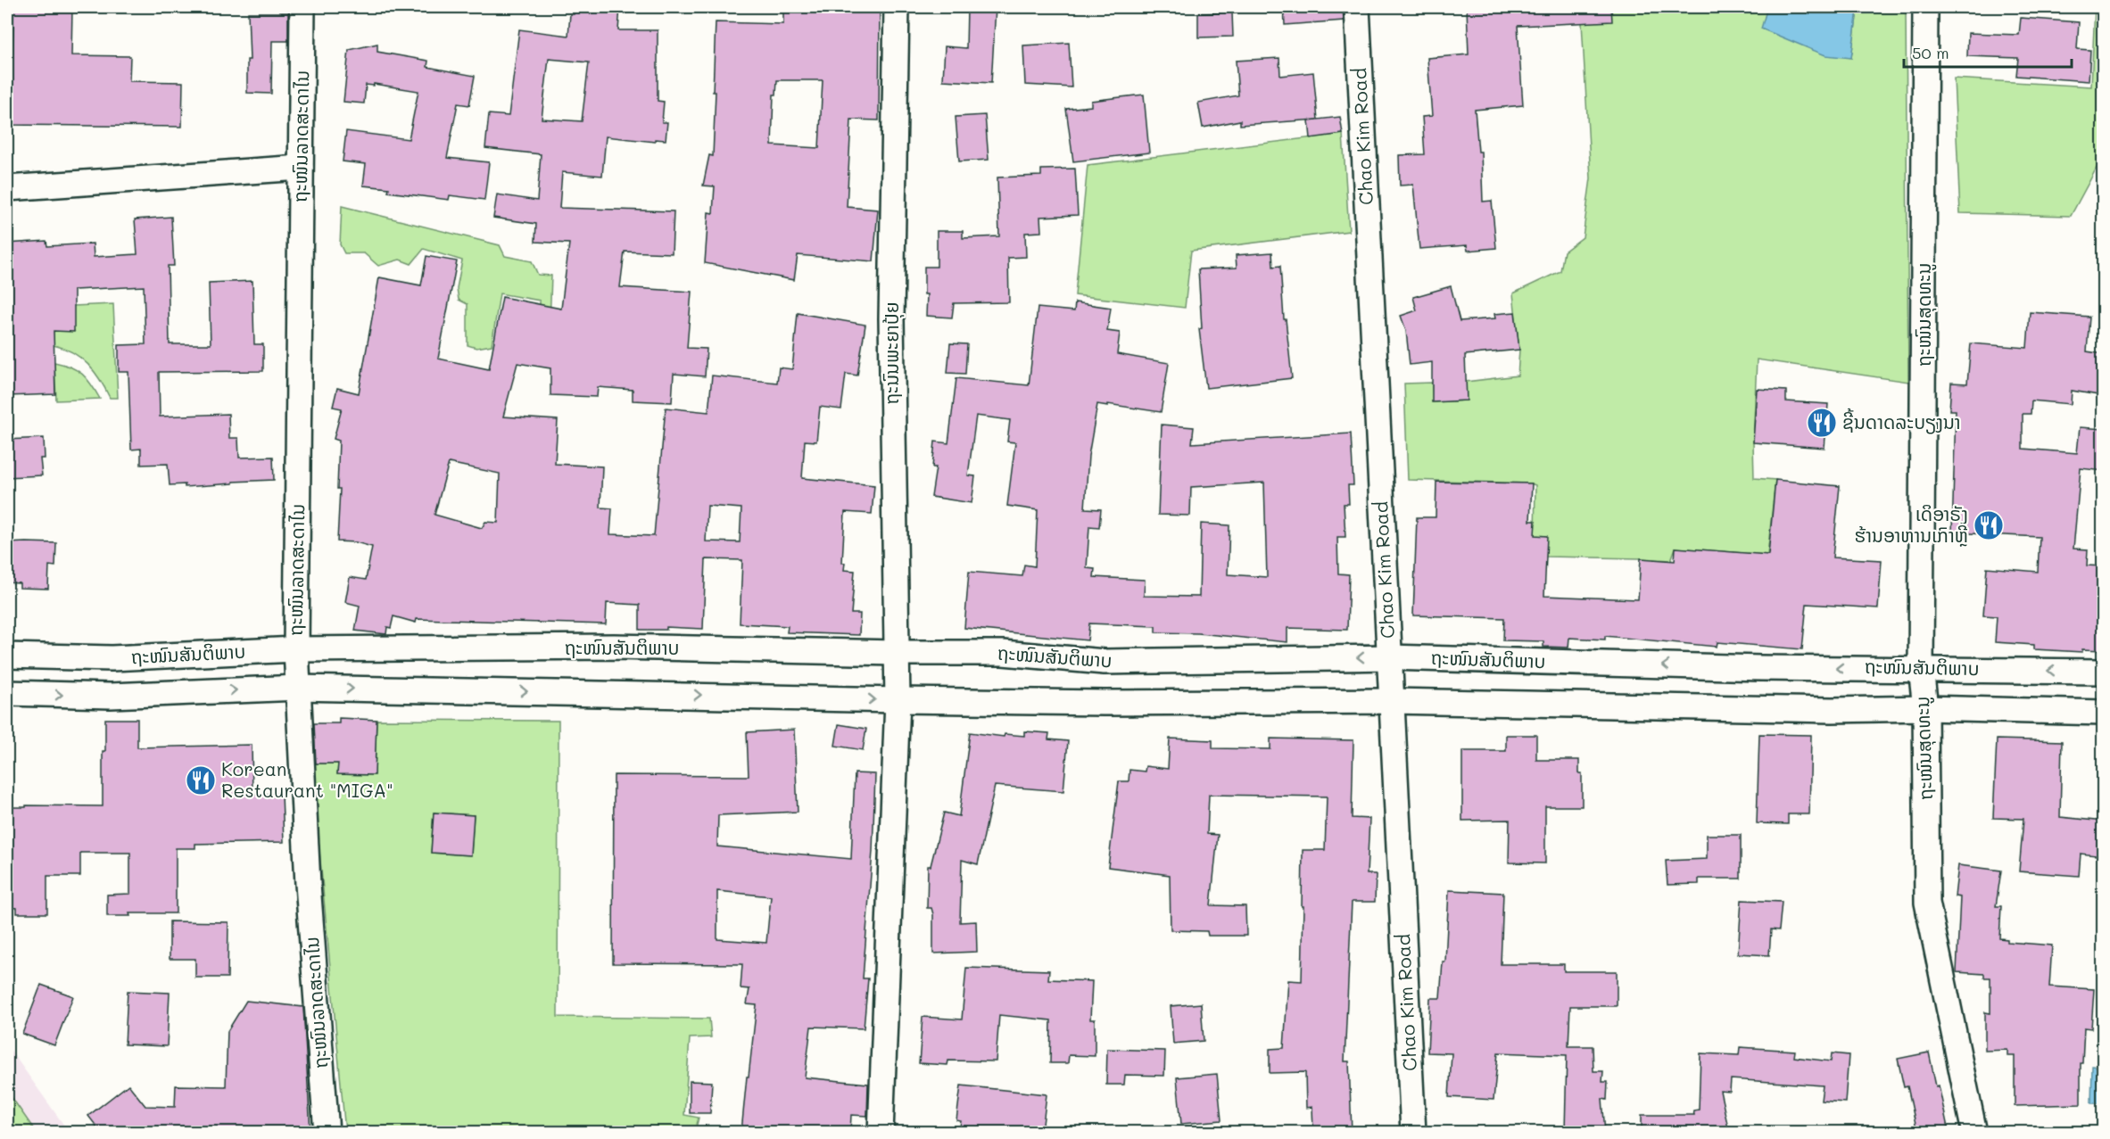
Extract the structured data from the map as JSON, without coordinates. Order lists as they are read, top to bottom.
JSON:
{
  "streets": {
    "street": [
      "ຖະໜົນລາດສະດາໄນ",
      "Chao Kim Road",
      "ຖະໜົນສຸດທະນູ",
      "ຖະນົນພະຍາປຸ້ຍ",
      "ຖະໜົນສັນຕິພາບ"
    ]
  },
  "crossings": [
    ["ຖະໜົນລາດສະດາໄນ", "ຖະໜົນສັນຕິພາບ"],
    ["Chao Kim Road", "ຖະໜົນສັນຕິພາບ"],
    ["ຖະໜົນສຸດທະນູ", "ຖະໜົນສັນຕິພາບ"],
    ["ຖະນົນພະຍາປຸ້ຍ", "ຖະໜົນສັນຕິພາບ"]
  ],
  "places": {
    "restaurant": ["ຊີ້ນດາດລະບຽງນາ", "ເດິອາຣັງ ຮ້ານອາຫານເກົາຫຼີ", "Korean Restaurant \"MIGA\""]
  },
  "scale_bar": "50 m"
}
